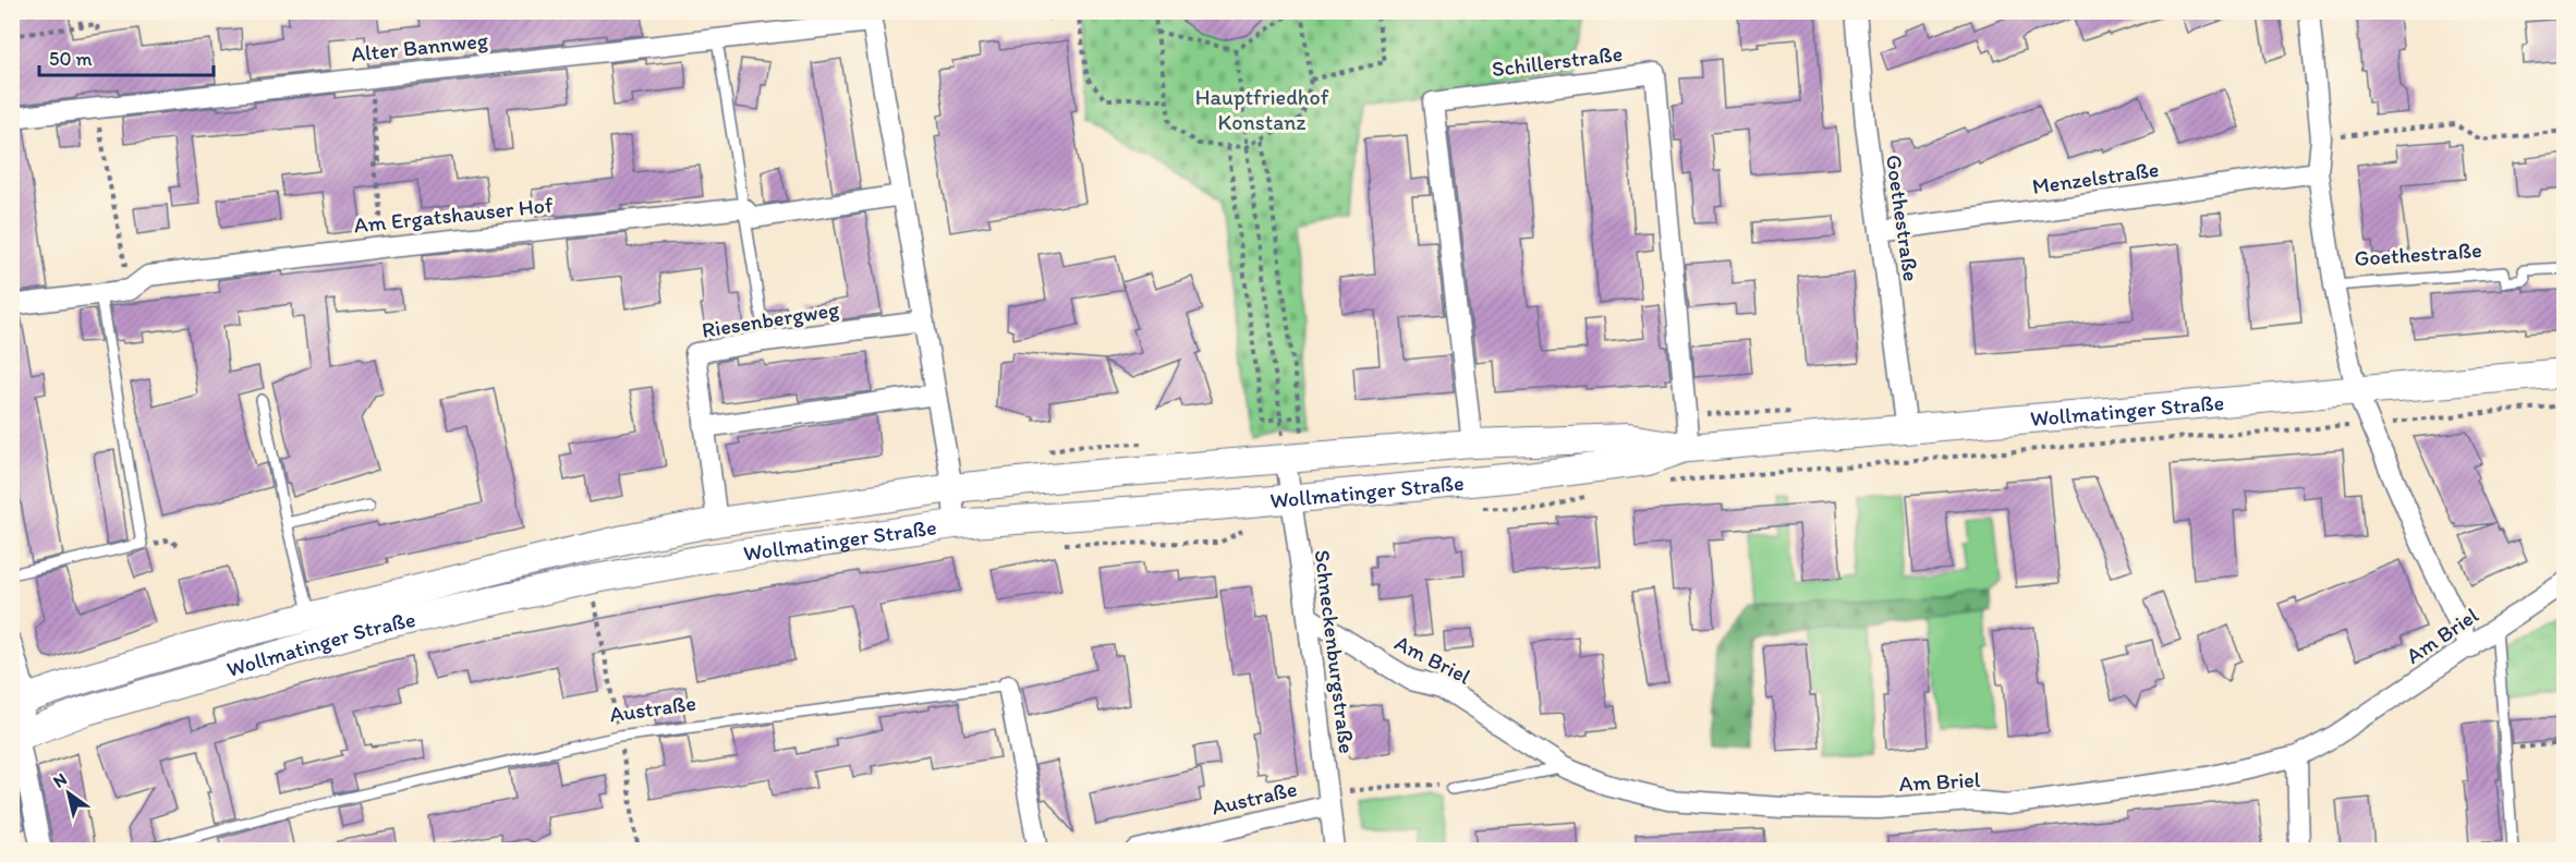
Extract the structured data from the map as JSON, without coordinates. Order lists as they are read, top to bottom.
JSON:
{
  "streets": {
    "main road": ["Wollmatinger Straße"],
    "street": [
      "Alter Bannweg",
      "Schillerstraße",
      "Menzelstraße",
      "Am Ergatshauser Hof",
      "Goethestraße",
      "Riesenbergweg",
      "Am Briel",
      "Schneckenburgstraße",
      "Austraße"
    ]
  },
  "crossings": [
    ["Schillerstraße", "Wollmatinger Straße"],
    ["Menzelstraße", "Goethestraße"],
    ["Goethestraße", "Wollmatinger Straße"],
    ["Goethestraße", "Am Briel"],
    ["Riesenbergweg", "Wollmatinger Straße"],
    ["Wollmatinger Straße", "Schneckenburgstraße"],
    ["Am Briel", "Schneckenburgstraße"],
    ["Schneckenburgstraße", "Austraße"]
  ],
  "parks": ["Hauptfriedhof Konstanz"],
  "scale_bar": "50 m",
  "north": "top left"
}
